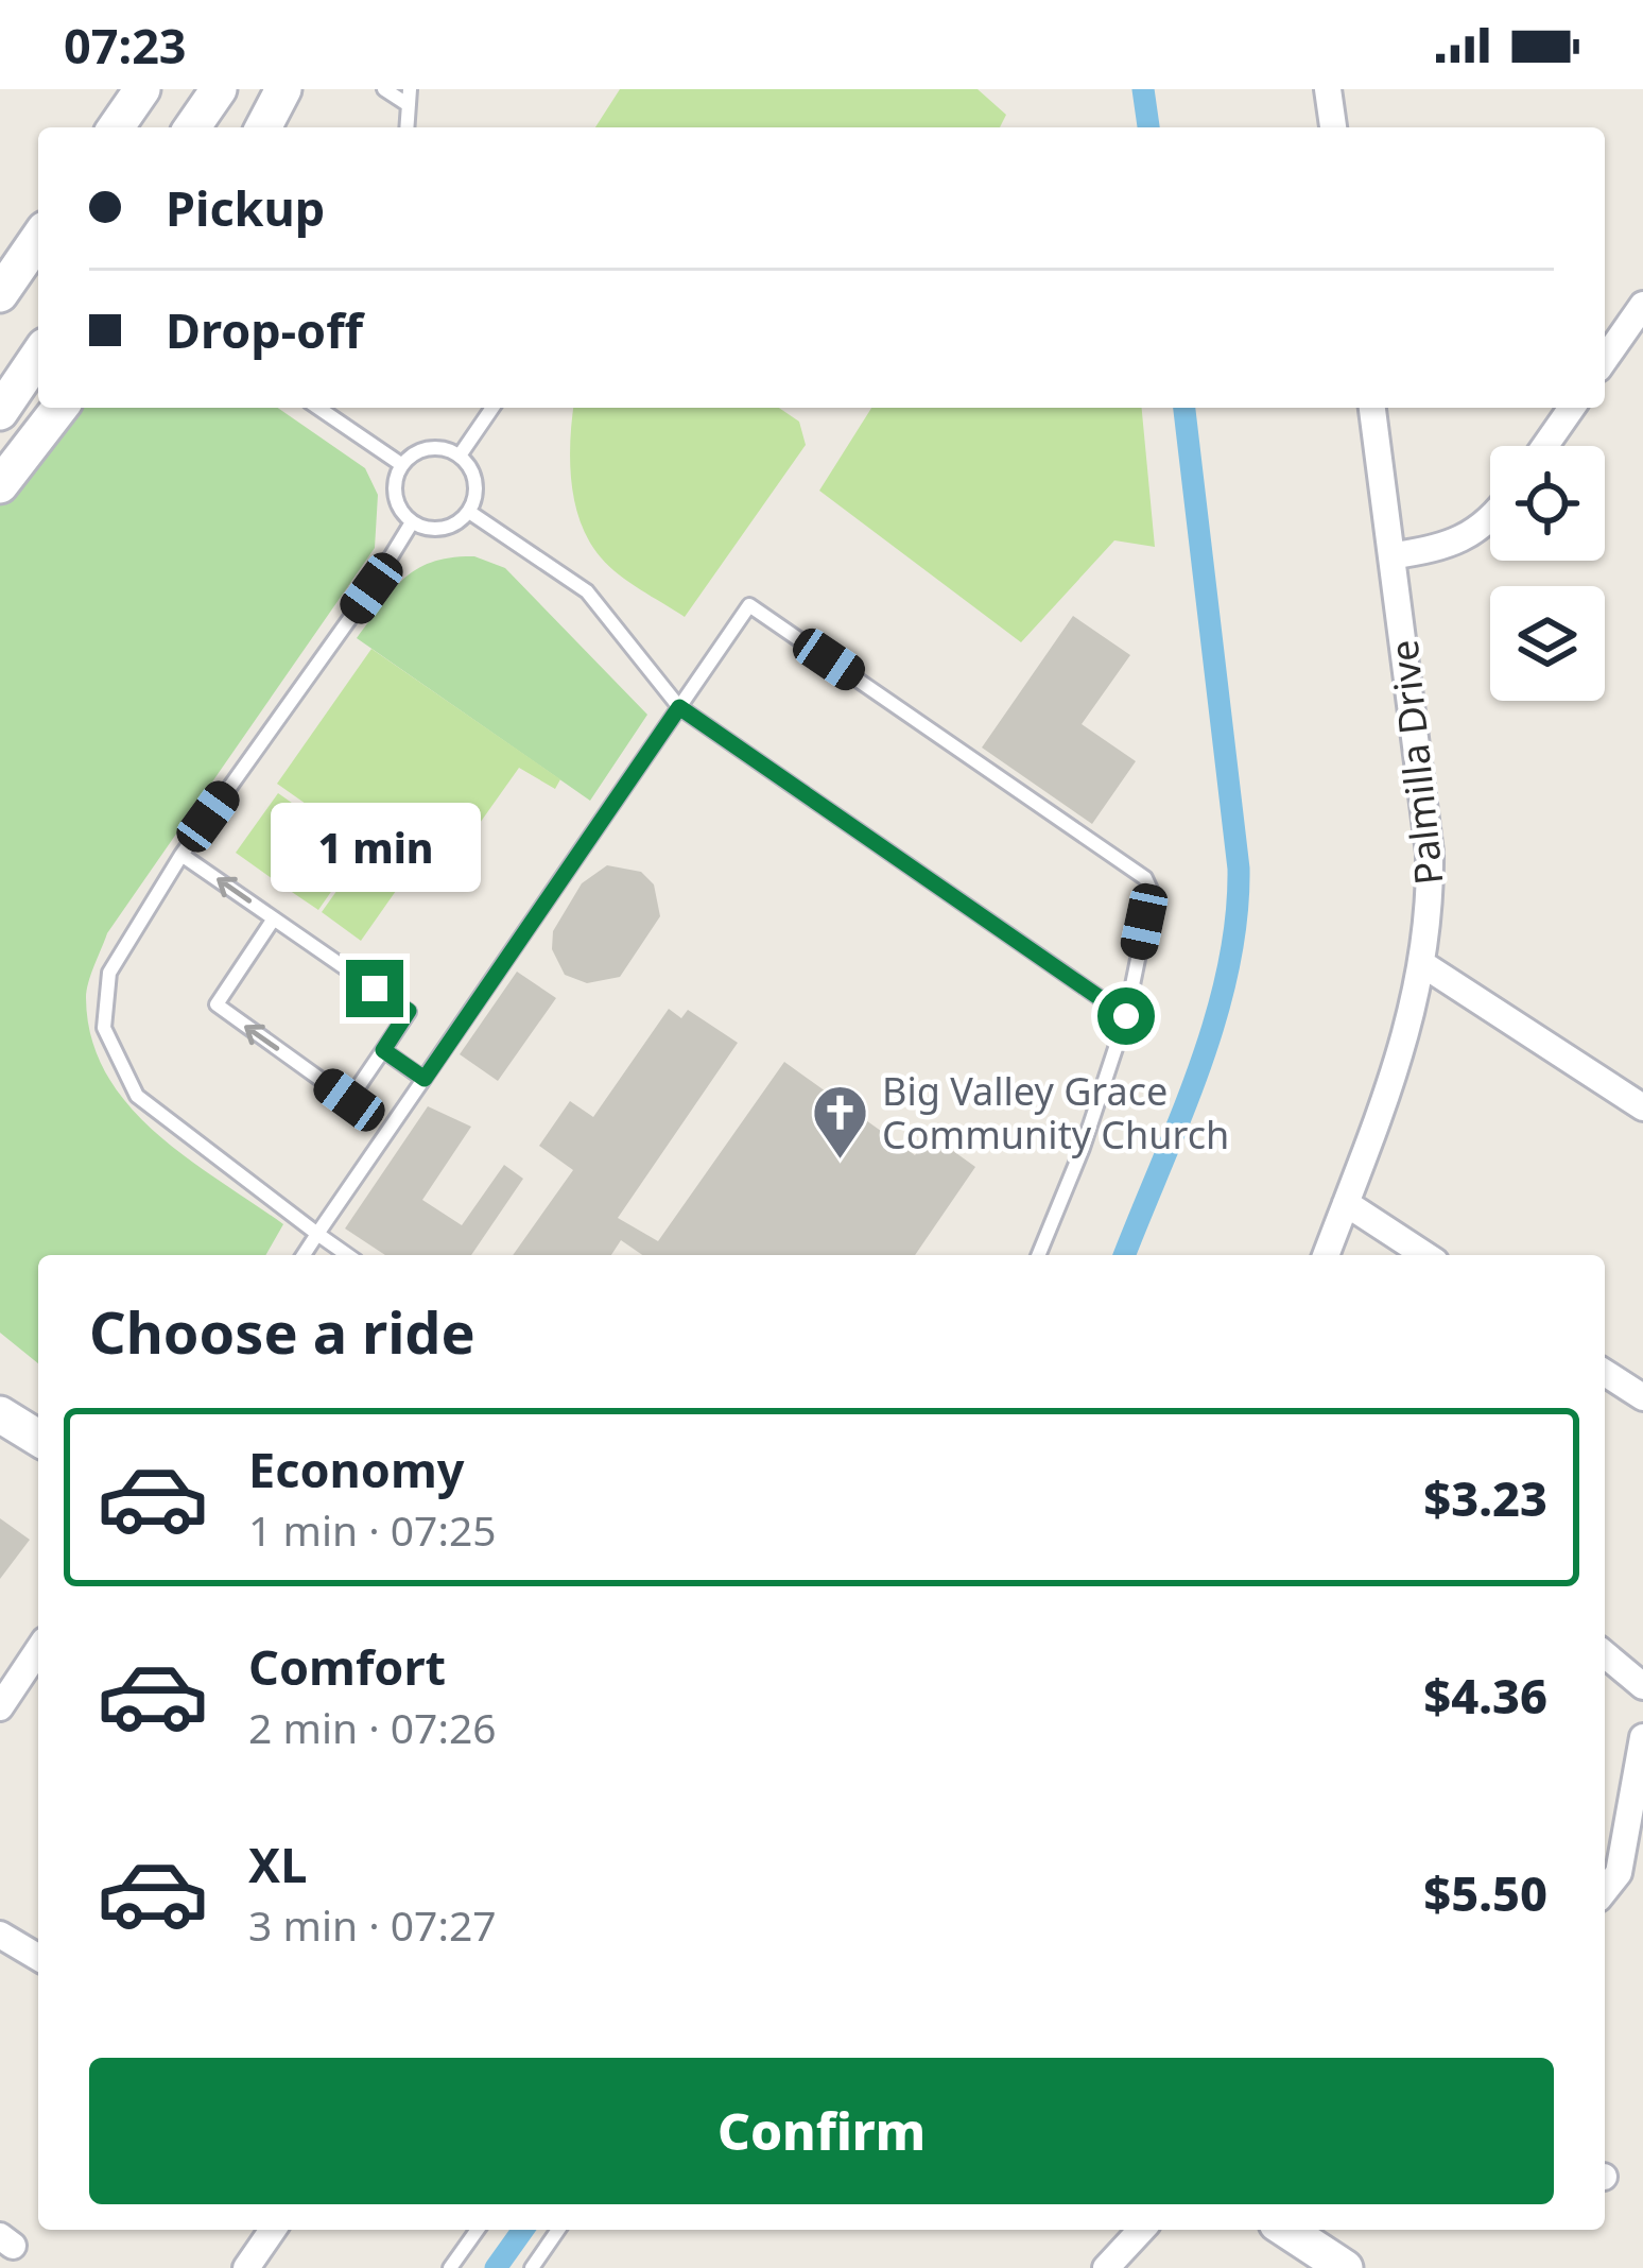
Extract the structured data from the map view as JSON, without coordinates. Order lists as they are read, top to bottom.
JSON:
{
  "streets": {
    "street": ["Palmilla Drive"]
  },
  "places": {
    "church": ["Big Valley Grace Community Church"]
  },
  "page": {
    "status": "07:23",
    "banner": ["Pickup", "Drop-off"],
    "bubble": "1 min",
    "heading": "Choose a ride",
    "list": [
      {
        "name": "Economy",
        "note": "1 min · 07:25",
        "value": "$3.23"
      },
      {
        "name": "Comfort",
        "note": "2 min · 07:26",
        "value": "$4.36"
      },
      {
        "name": "XL",
        "note": "3 min · 07:27",
        "value": "$5.50"
      }
    ],
    "buttons": "Confirm"
  }
}
